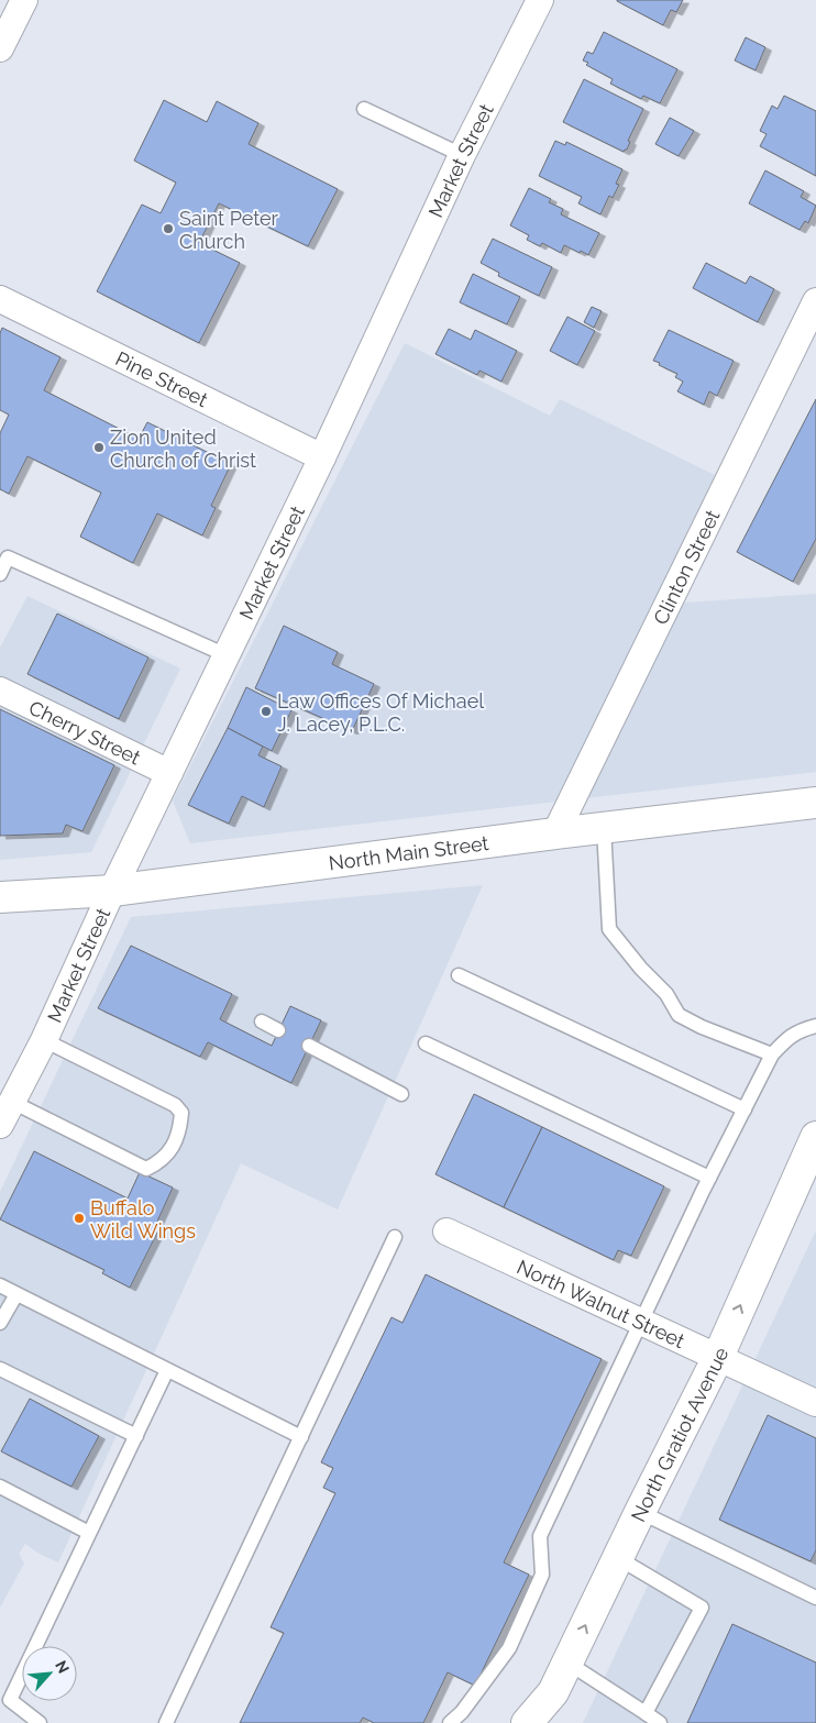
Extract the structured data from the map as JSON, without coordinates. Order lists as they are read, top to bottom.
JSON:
{
  "streets": {
    "main road": ["North Main Street", "North Gratiot Avenue"],
    "street": [
      "Market Street",
      "Pine Street",
      "Clinton Street",
      "Cherry Street",
      "North Walnut Street"
    ]
  },
  "crossings": [
    ["Market Street", "Pine Street"],
    ["Market Street", "Cherry Street"],
    ["Market Street", "North Main Street"],
    ["Clinton Street", "North Main Street"],
    ["North Walnut Street", "North Gratiot Avenue"]
  ],
  "one_way": ["North Gratiot Avenue"],
  "places": [
    "Saint Peter Church",
    "Zion United Church of Christ",
    "Law Offices Of Michael J. Lacey, P.L.C.",
    "Buffalo Wild Wings"
  ],
  "north": "top right"
}
